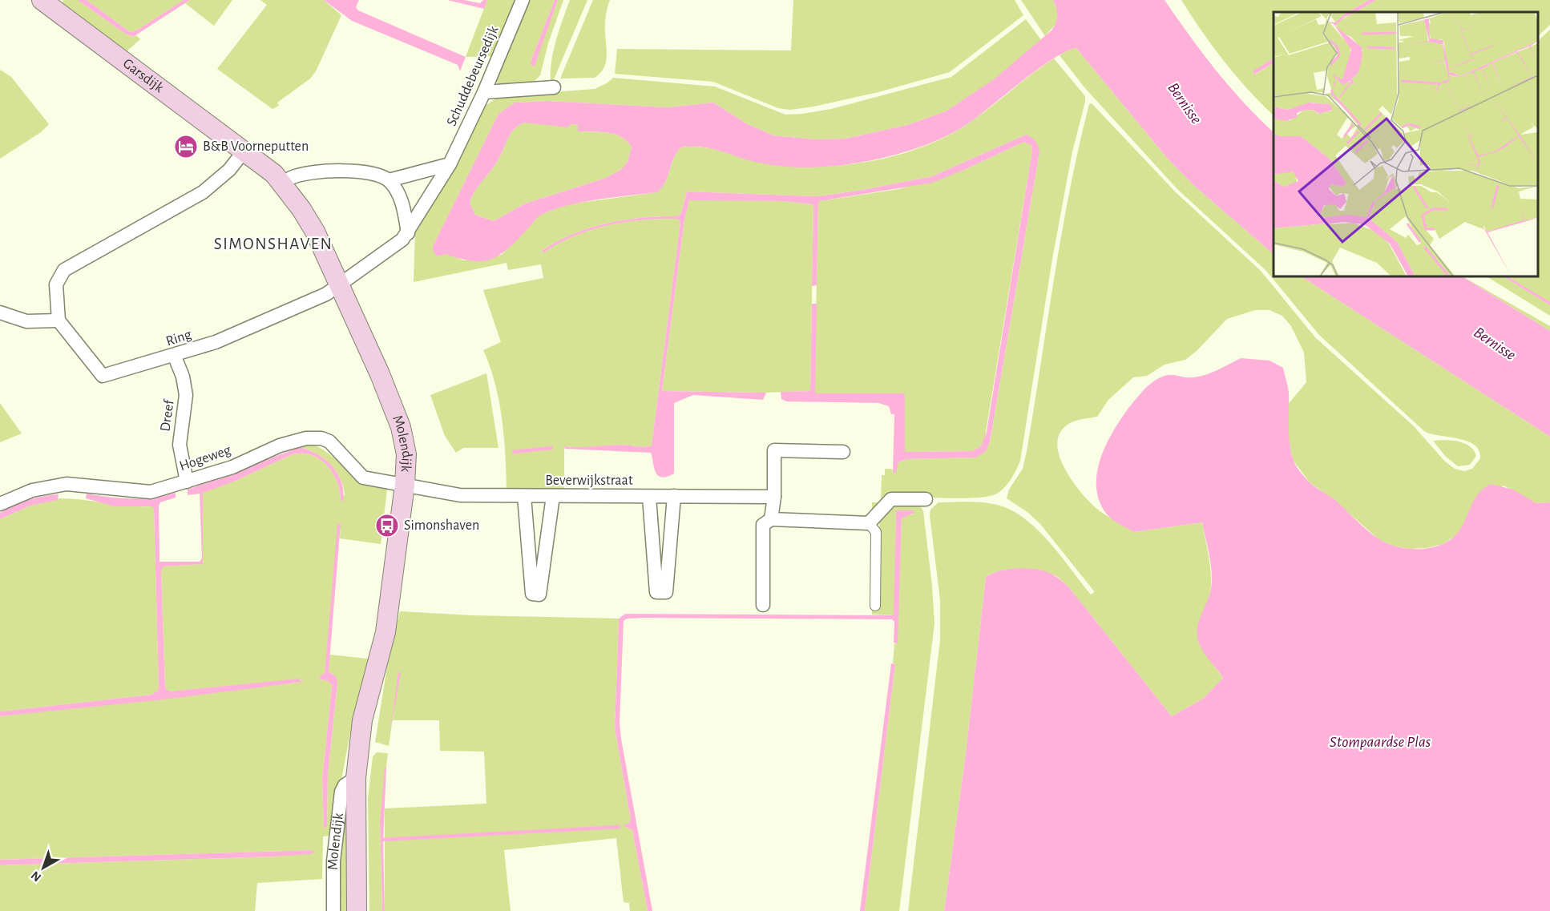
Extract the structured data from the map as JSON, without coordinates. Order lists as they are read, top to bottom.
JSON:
{
  "streets": {
    "main road": ["Garsdijk", "Molendijk"],
    "street": [
      "Schuddebeursedijk",
      "Ring",
      "Dreef",
      "Hogeweg",
      "Beverwijkstraat"
    ]
  },
  "crossings": [
    ["Garsdijk", "Molendijk"],
    ["Schuddebeursedijk", "Ring"],
    ["Ring", "Dreef"],
    ["Ring", "Molendijk"],
    ["Dreef", "Hogeweg"],
    ["Molendijk", "Hogeweg"],
    ["Molendijk", "Beverwijkstraat"],
    ["Hogeweg", "Beverwijkstraat"]
  ],
  "districts": ["SIMONSHAVEN"],
  "water": ["Bernisse", "Stompaardse Plas"],
  "places": {
    "hotel": ["B&B Voorneputten"],
    "bus stop": ["Simonshaven"]
  },
  "north": "bottom left"
}
